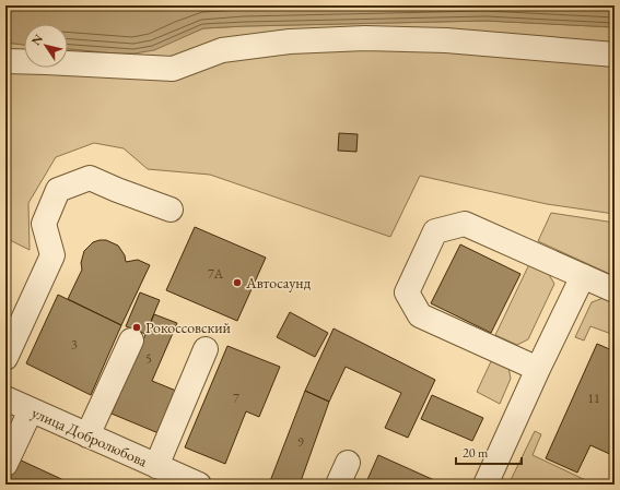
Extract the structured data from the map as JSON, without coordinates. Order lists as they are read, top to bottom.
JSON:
{
  "streets": {
    "street": ["улица Добролюбова"]
  },
  "places": ["Автосаунд", "Рокоссовский"],
  "house_numbers": [
    "7А",
    "3",
    "5",
    "7",
    "11",
    "9"
  ],
  "scale_bar": "20 m",
  "north": "top left"
}
